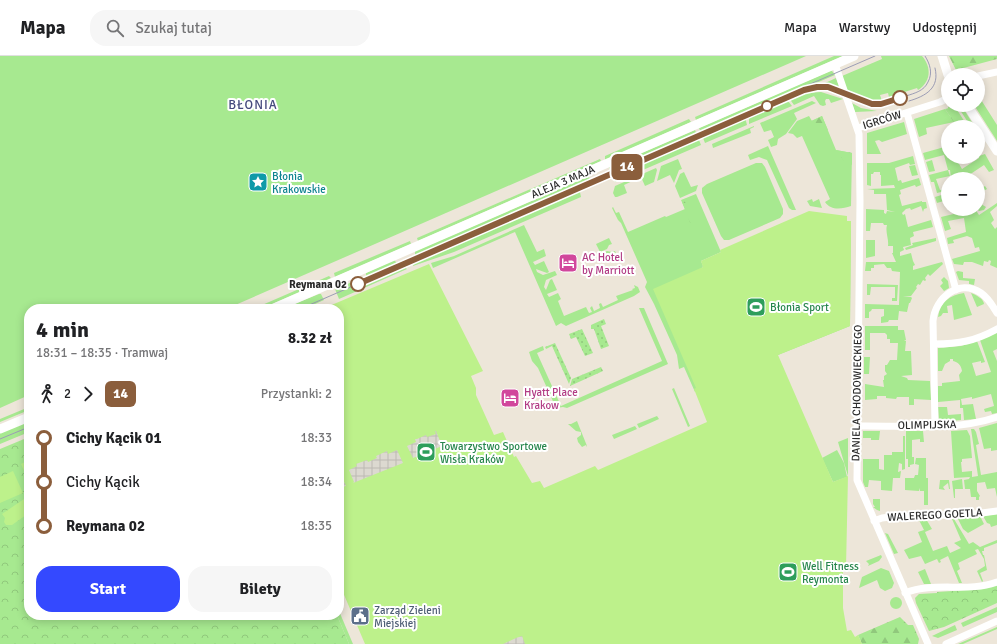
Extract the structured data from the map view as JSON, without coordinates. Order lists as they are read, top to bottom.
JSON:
{
  "streets": {
    "street": [
      "IGRCÓW",
      "ALEJA 3 MAJA",
      "DANIELA CHODOWIECKIEGO",
      "OLIMPIJSKA",
      "WALEREGO GOETLA"
    ]
  },
  "crossings": [
    ["IGRCÓW", "ALEJA 3 MAJA"],
    ["IGRCÓW", "DANIELA CHODOWIECKIEGO"],
    ["DANIELA CHODOWIECKIEGO", "OLIMPIJSKA"],
    ["DANIELA CHODOWIECKIEGO", "WALEREGO GOETLA"]
  ],
  "districts": ["BŁONIA"],
  "places": {
    "place": ["Błonia Krakowskie"],
    "hotel": ["AC Hotel by Marriott", "Hyatt Place Krakow"],
    "other": ["Reymana 02"],
    "sports": ["Błonia Sport", "Towarzystwo Sportowe Wisła Kraków", "Well Fitness Reymonta"],
    "public building": ["Zarząd Zieleni Miejskiej"]
  },
  "lines": ["tram line 14"],
  "page": {
    "header": "Mapa",
    "search": "Szukaj tutaj",
    "nav": ["Mapa", "Warstwy", "Udostępnij"],
    "on_map": "14",
    "map_buttons": ["+", "−"],
    "heading": ["4 min", "18:31 – 18:35 · Tramwaj", "8.32 zł"],
    "legs": ["2", "14", "Przystanki: 2"],
    "list": [
      {
        "name": "Cichy Kącik 01",
        "value": "18:33"
      },
      {
        "name": "Cichy Kącik",
        "value": "18:34"
      },
      {
        "name": "Reymana 02",
        "value": "18:35"
      }
    ],
    "buttons": ["Start", "Bilety"]
  }
}
